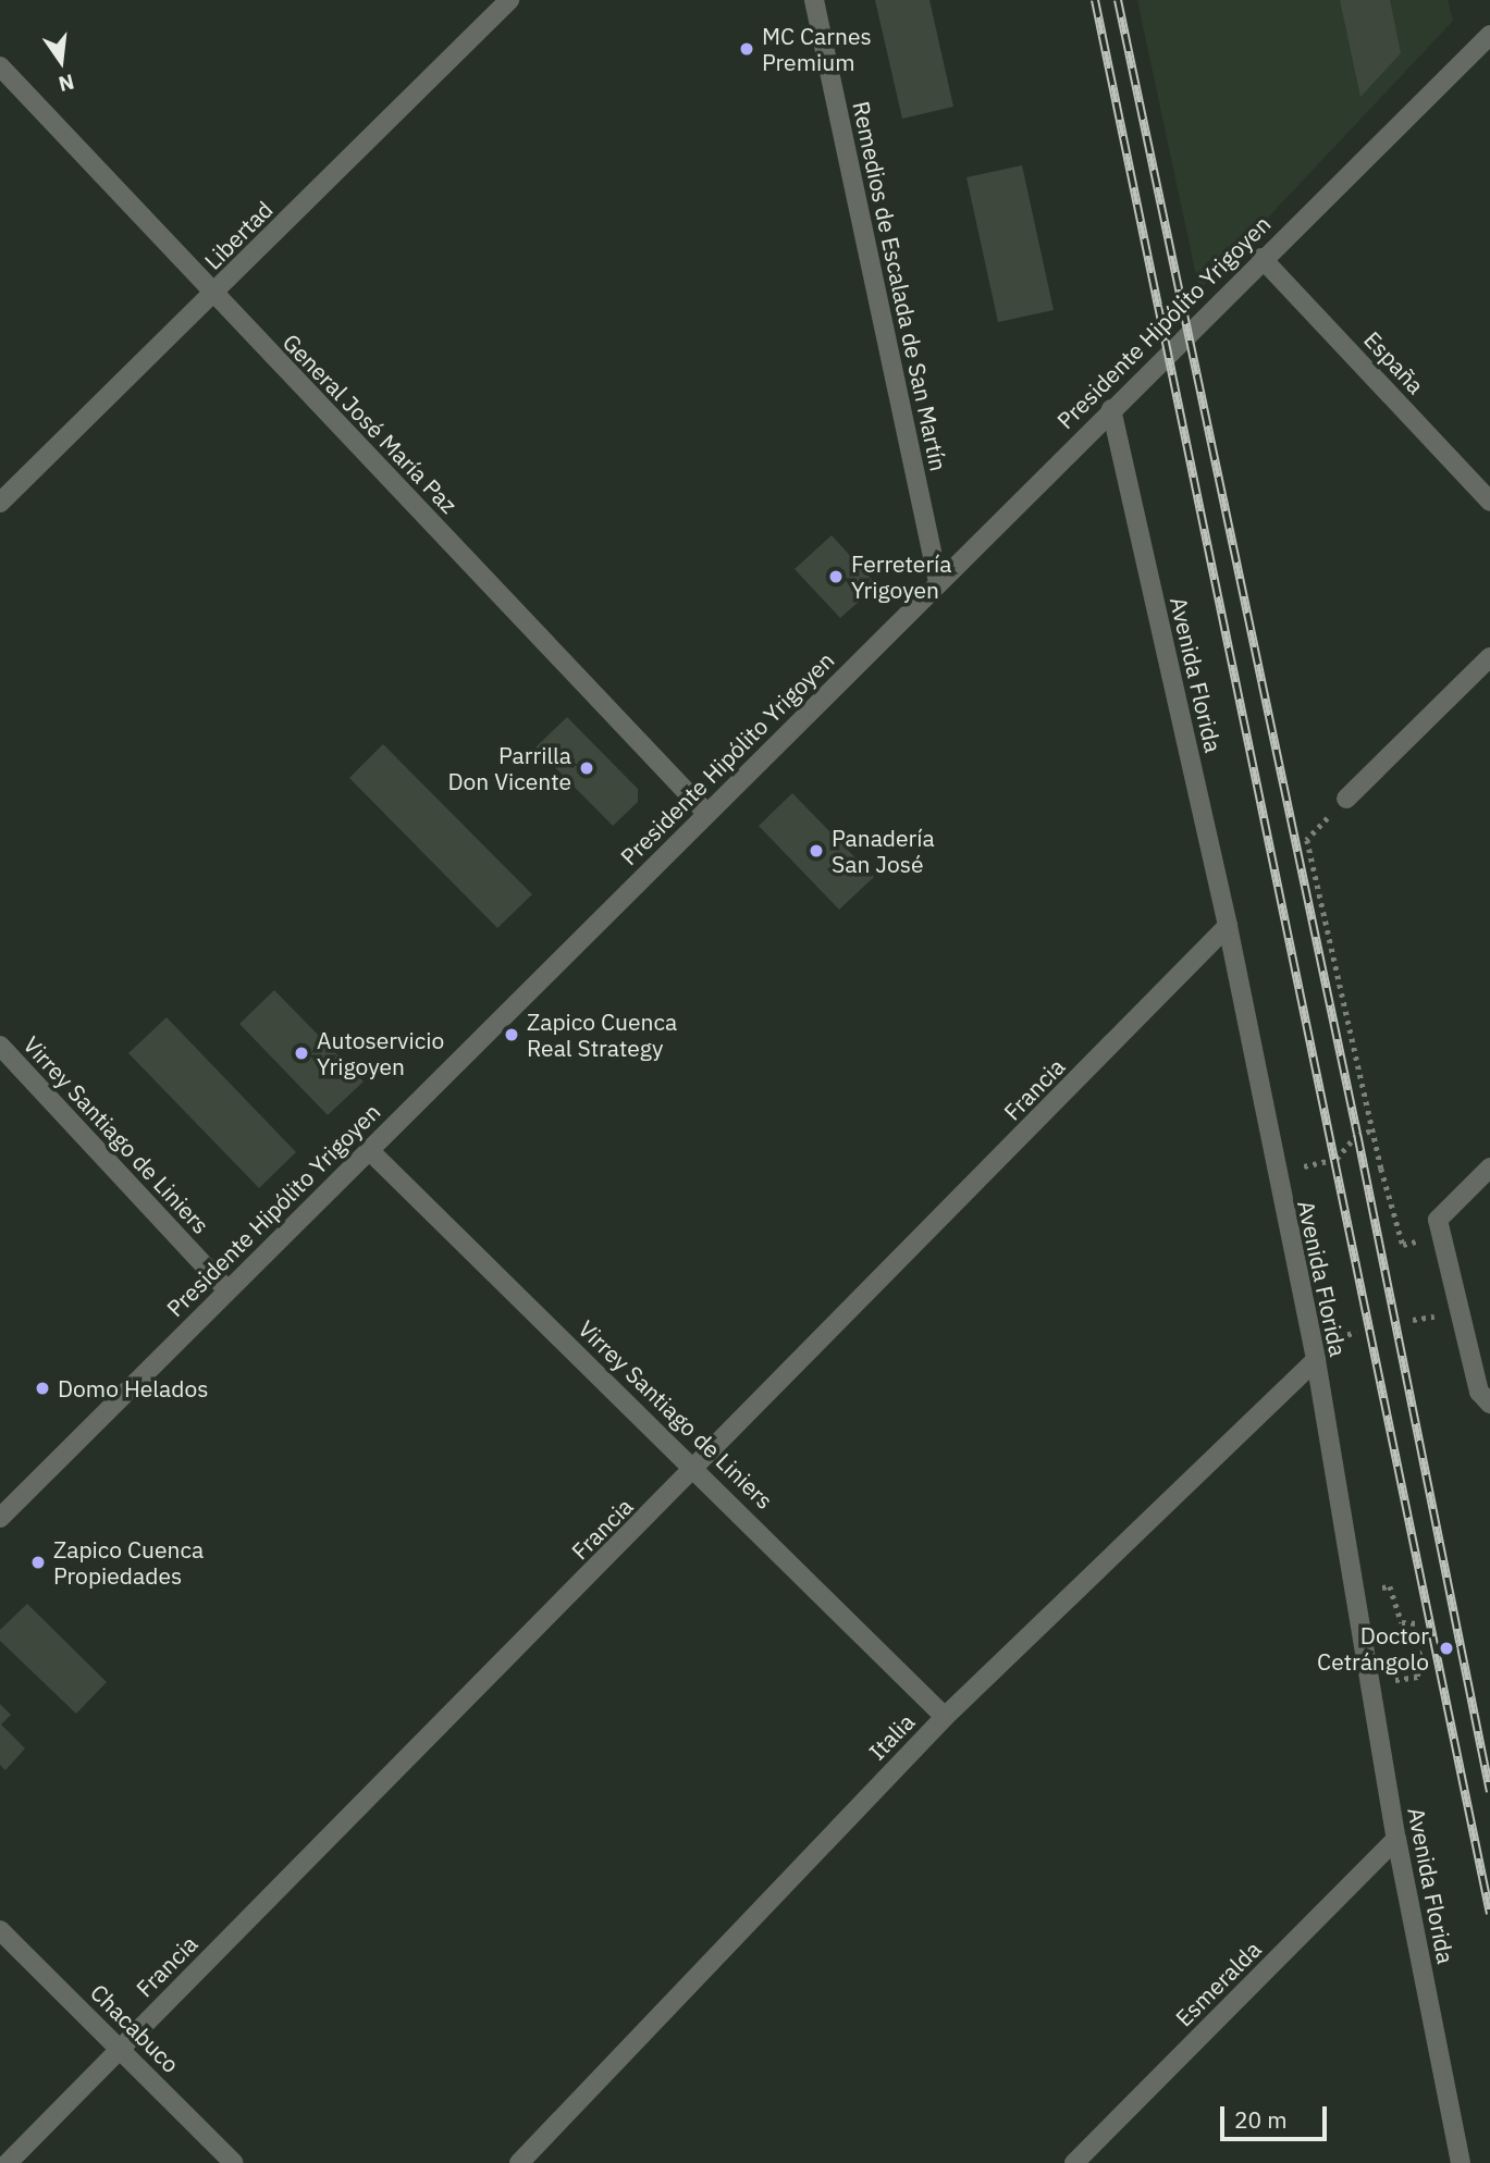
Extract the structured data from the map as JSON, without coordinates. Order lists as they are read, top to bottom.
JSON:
{
  "streets": {
    "street": [
      "Libertad",
      "Remedios de Escalada de San Martín",
      "Presidente Hipólito Yrigoyen",
      "España",
      "General José María Paz",
      "Avenida Florida",
      "Francia",
      "Virrey Santiago de Liniers",
      "Italia",
      "Esmeralda",
      "Chacabuco"
    ]
  },
  "crossings": [
    ["Libertad", "General José María Paz"],
    ["Remedios de Escalada de San Martín", "Presidente Hipólito Yrigoyen"],
    ["Presidente Hipólito Yrigoyen", "España"],
    ["Presidente Hipólito Yrigoyen", "General José María Paz"],
    ["Presidente Hipólito Yrigoyen", "Avenida Florida"],
    ["Presidente Hipólito Yrigoyen", "Virrey Santiago de Liniers"],
    ["Avenida Florida", "Francia"],
    ["Avenida Florida", "Italia"],
    ["Avenida Florida", "Esmeralda"],
    ["Francia", "Virrey Santiago de Liniers"],
    ["Francia", "Chacabuco"],
    ["Virrey Santiago de Liniers", "Italia"]
  ],
  "places": [
    "MC Carnes Premium",
    "Ferretería Yrigoyen",
    "Parrilla Don Vicente",
    "Panadería San José",
    "Zapico Cuenca Real Strategy",
    "Autoservicio Yrigoyen",
    "Domo Helados",
    "Zapico Cuenca Propiedades",
    "Doctor Cetrángolo"
  ],
  "scale_bar": "20 m",
  "north": "bottom"
}
